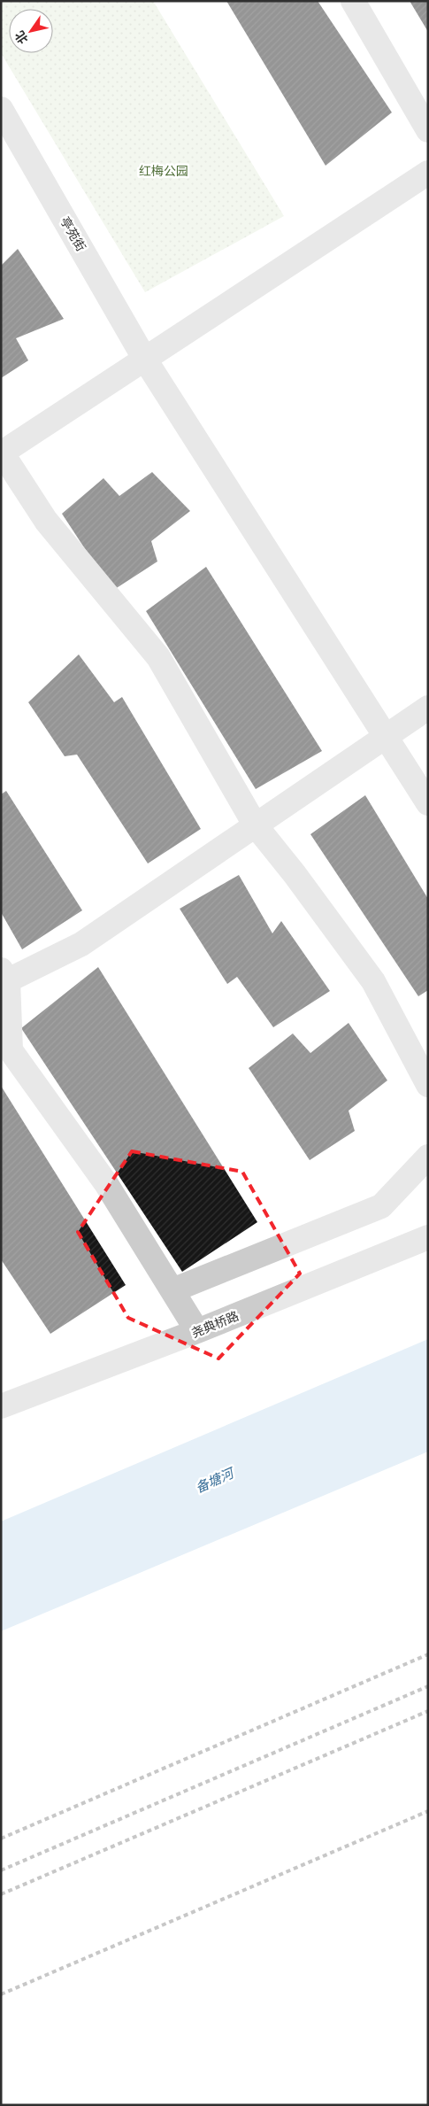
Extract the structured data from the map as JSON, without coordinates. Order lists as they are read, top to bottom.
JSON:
{
  "streets": {
    "street": ["亭苑街", "尧典桥路"]
  },
  "water": ["备塘河"],
  "parks": ["红梅公园"],
  "north": "bottom left"
}
